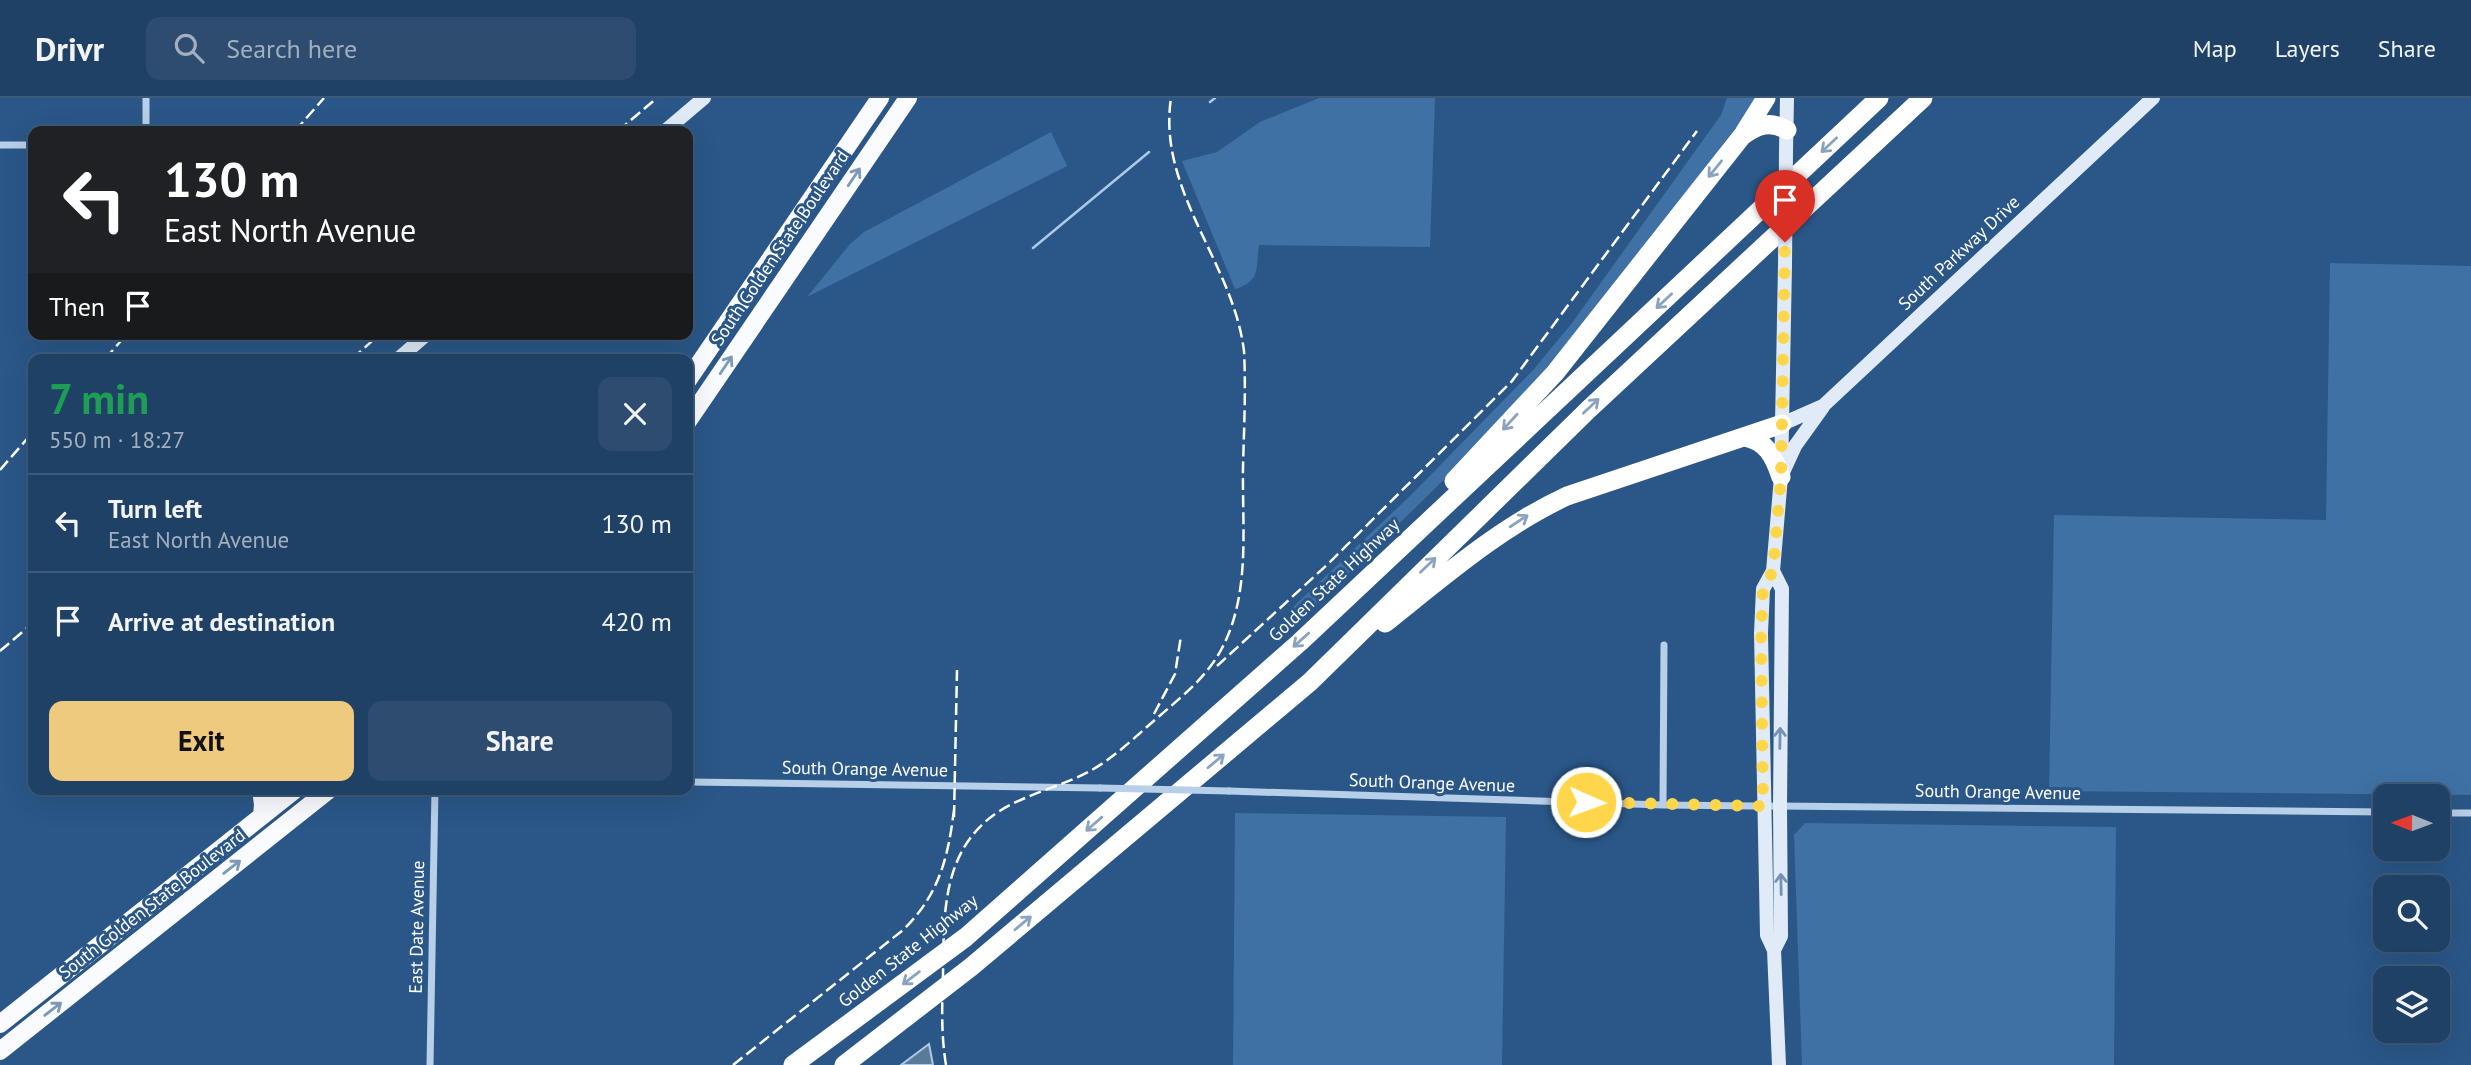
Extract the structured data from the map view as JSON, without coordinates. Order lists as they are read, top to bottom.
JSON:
{
  "streets": {
    "highway": ["Golden State Highway"],
    "main road": ["South Golden State Boulevard"],
    "street": ["South Parkway Drive", "South Orange Avenue", "East Date Avenue"]
  },
  "north": "left",
  "page": {
    "header": "Drivr",
    "search": "Search here",
    "nav": ["Map", "Layers", "Share"],
    "turn": ["130 m", "East North Avenue"],
    "then": "Then",
    "heading": ["7 min", "550 m · 18:27"],
    "list": [
      {
        "name": "Turn left",
        "note": "East North Avenue",
        "value": "130 m"
      },
      {
        "name": "Arrive at destination",
        "value": "420 m"
      }
    ],
    "buttons": ["Exit", "Share"]
  }
}
